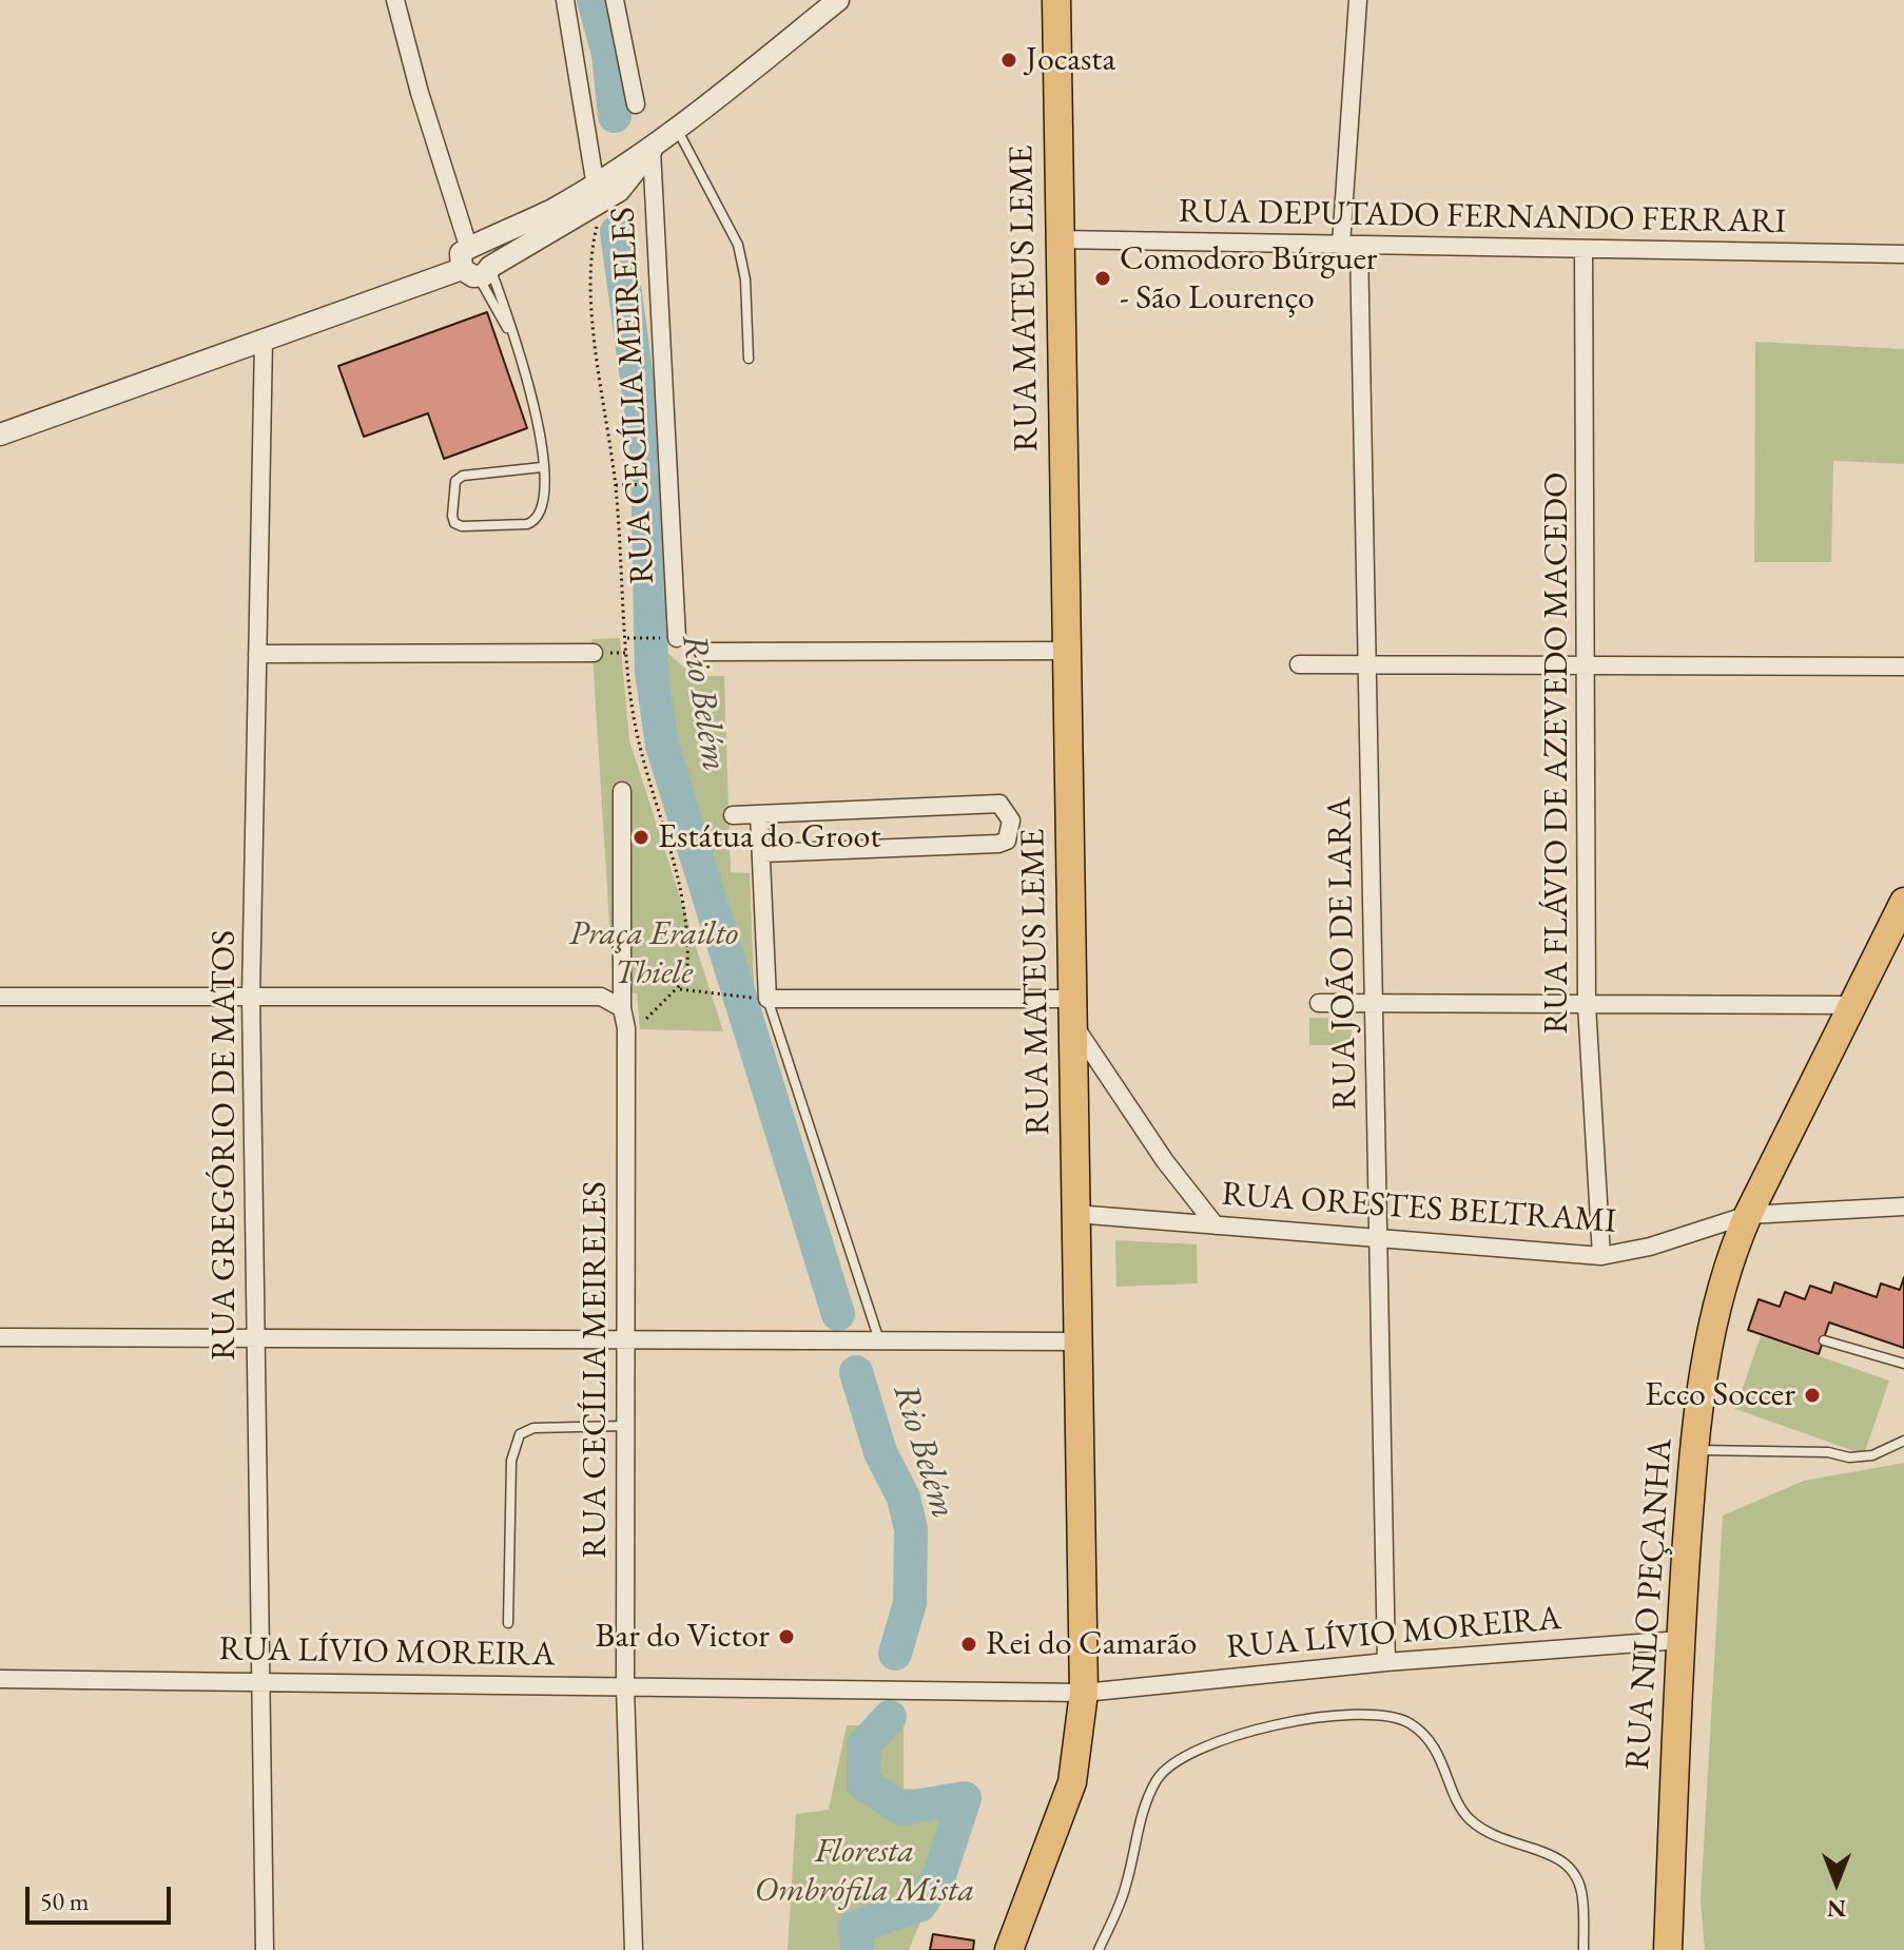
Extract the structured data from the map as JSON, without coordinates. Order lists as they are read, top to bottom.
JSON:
{
  "streets": {
    "main road": ["RUA MATEUS LEME", "RUA NILO PEÇANHA"],
    "street": [
      "RUA DEPUTADO FERNANDO FERRARI",
      "RUA CECÍLIA MEIRELES",
      "RUA FLÁVIO DE AZEVEDO MACEDO",
      "RUA JOÃO DE LARA",
      "RUA GREGÓRIO DE MATOS",
      "RUA ORESTES BELTRAMI",
      "RUA LÍVIO MOREIRA"
    ]
  },
  "crossings": [
    ["RUA DEPUTADO FERNANDO FERRARI", "RUA MATEUS LEME"],
    ["RUA DEPUTADO FERNANDO FERRARI", "RUA FLÁVIO DE AZEVEDO MACEDO"],
    ["RUA DEPUTADO FERNANDO FERRARI", "RUA JOÃO DE LARA"],
    ["RUA MATEUS LEME", "RUA ORESTES BELTRAMI"],
    ["RUA MATEUS LEME", "RUA LÍVIO MOREIRA"],
    ["RUA CECÍLIA MEIRELES", "RUA LÍVIO MOREIRA"],
    ["RUA FLÁVIO DE AZEVEDO MACEDO", "RUA ORESTES BELTRAMI"],
    ["RUA JOÃO DE LARA", "RUA ORESTES BELTRAMI"],
    ["RUA JOÃO DE LARA", "RUA LÍVIO MOREIRA"],
    ["RUA GREGÓRIO DE MATOS", "RUA LÍVIO MOREIRA"],
    ["RUA ORESTES BELTRAMI", "RUA NILO PEÇANHA"],
    ["RUA NILO PEÇANHA", "RUA LÍVIO MOREIRA"]
  ],
  "water": ["Rio Belém"],
  "parks": ["Praça Erailto Thiele", "Floresta Ombrófila Mista"],
  "places": [
    "Jocasta",
    "Comodoro Búrguer - São Lourenço",
    "Estátua do Groot",
    "Ecco Soccer",
    "Bar do Victor",
    "Rei do Camarão"
  ],
  "scale_bar": "50 m",
  "north": "bottom"
}
